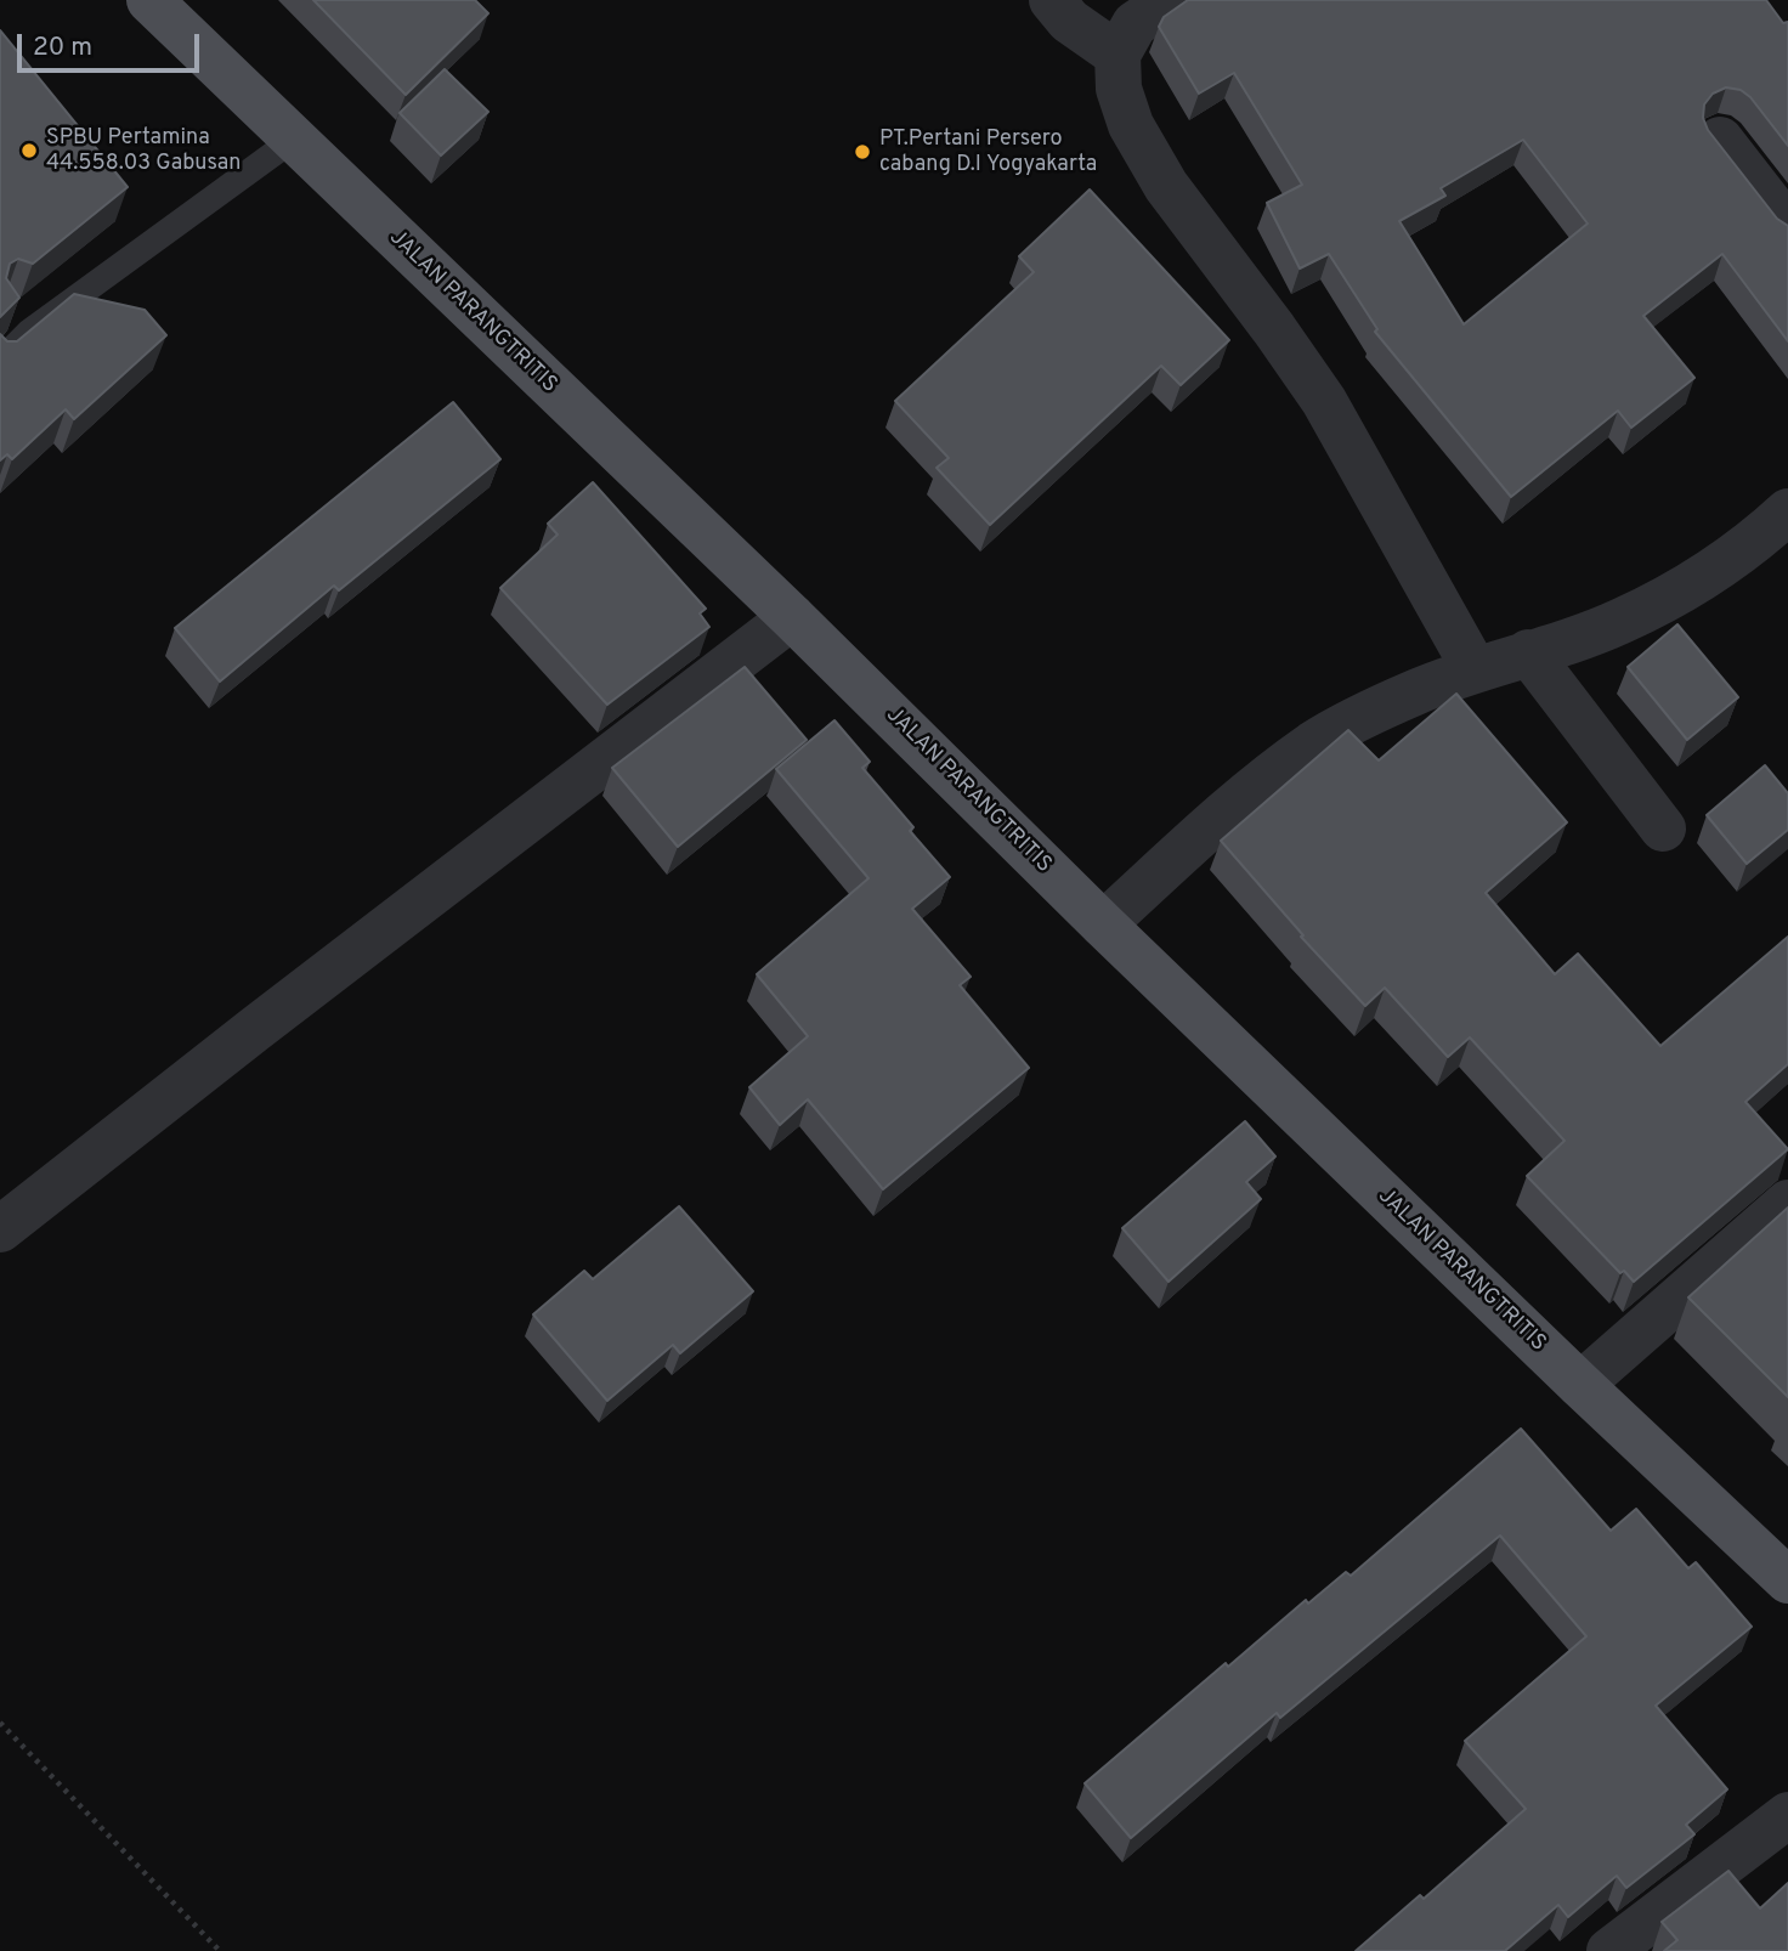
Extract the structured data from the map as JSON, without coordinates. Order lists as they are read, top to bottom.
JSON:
{
  "streets": {
    "main road": ["JALAN PARANGTRITIS"]
  },
  "places": ["SPBU Pertamina 44.558.03 Gabusan", "PT.Pertani Persero cabang D.I Yogyakarta"],
  "scale_bar": "20 m"
}
